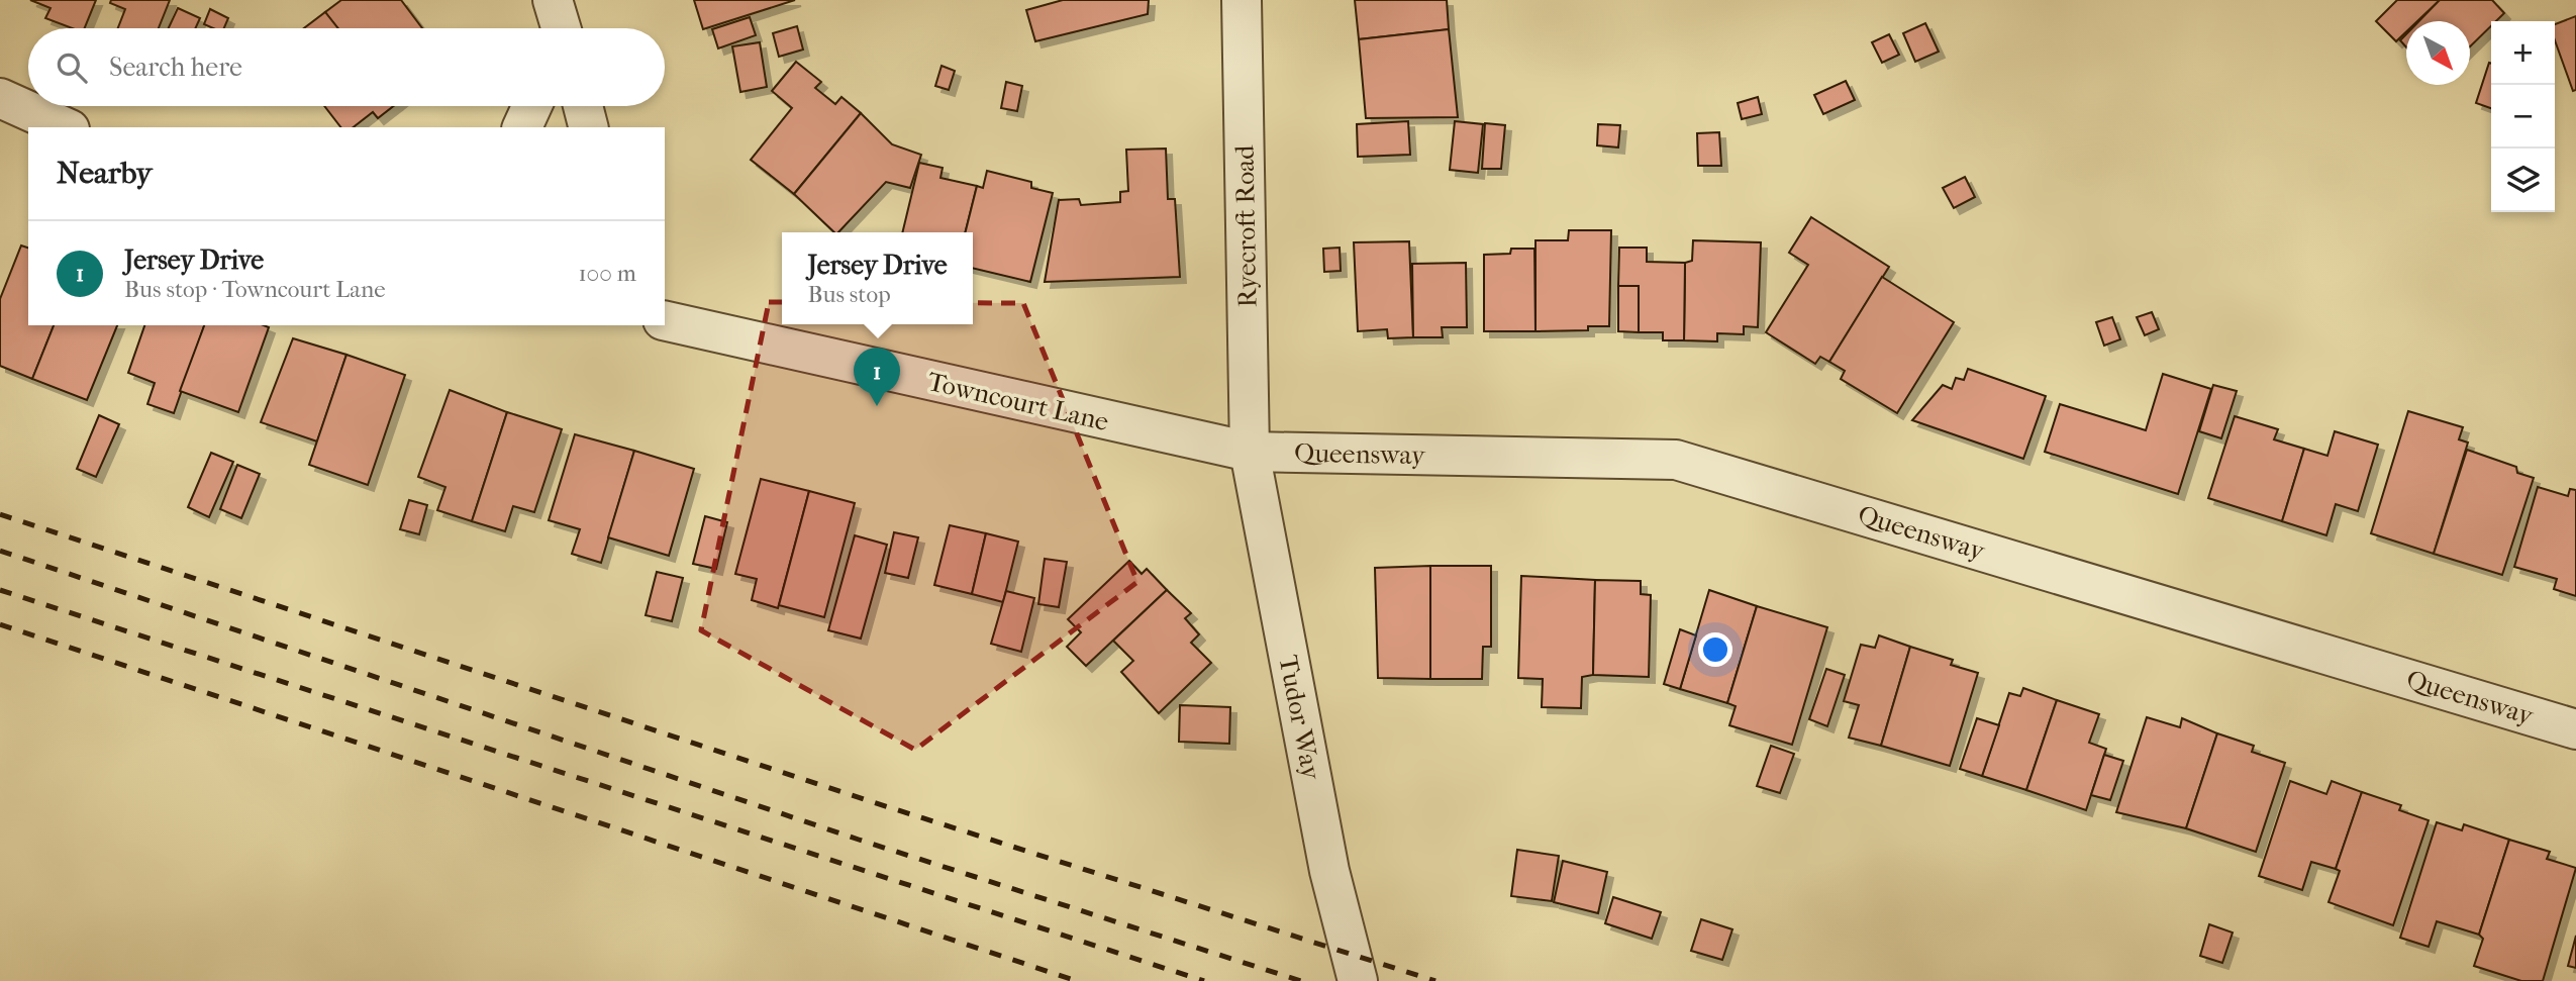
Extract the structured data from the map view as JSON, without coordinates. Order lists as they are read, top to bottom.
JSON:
{
  "streets": {
    "street": [
      "Ryecroft Road",
      "Towncourt Lane",
      "Queensway",
      "Tudor Way"
    ]
  },
  "crossings": [
    ["Ryecroft Road", "Towncourt Lane"],
    ["Ryecroft Road", "Queensway"],
    ["Ryecroft Road", "Tudor Way"],
    ["Towncourt Lane", "Queensway"],
    ["Towncourt Lane", "Tudor Way"],
    ["Queensway", "Tudor Way"]
  ],
  "north": "bottom right",
  "page": {
    "map_buttons": ["+", "−"],
    "search": "Search here",
    "heading": "Nearby",
    "list": [
      {
        "mark": "1",
        "name": "Jersey Drive",
        "note": "Bus stop · Towncourt Lane",
        "value": "100 m"
      }
    ],
    "popup": ["Jersey Drive", "Bus stop"],
    "pins": "1"
  }
}
